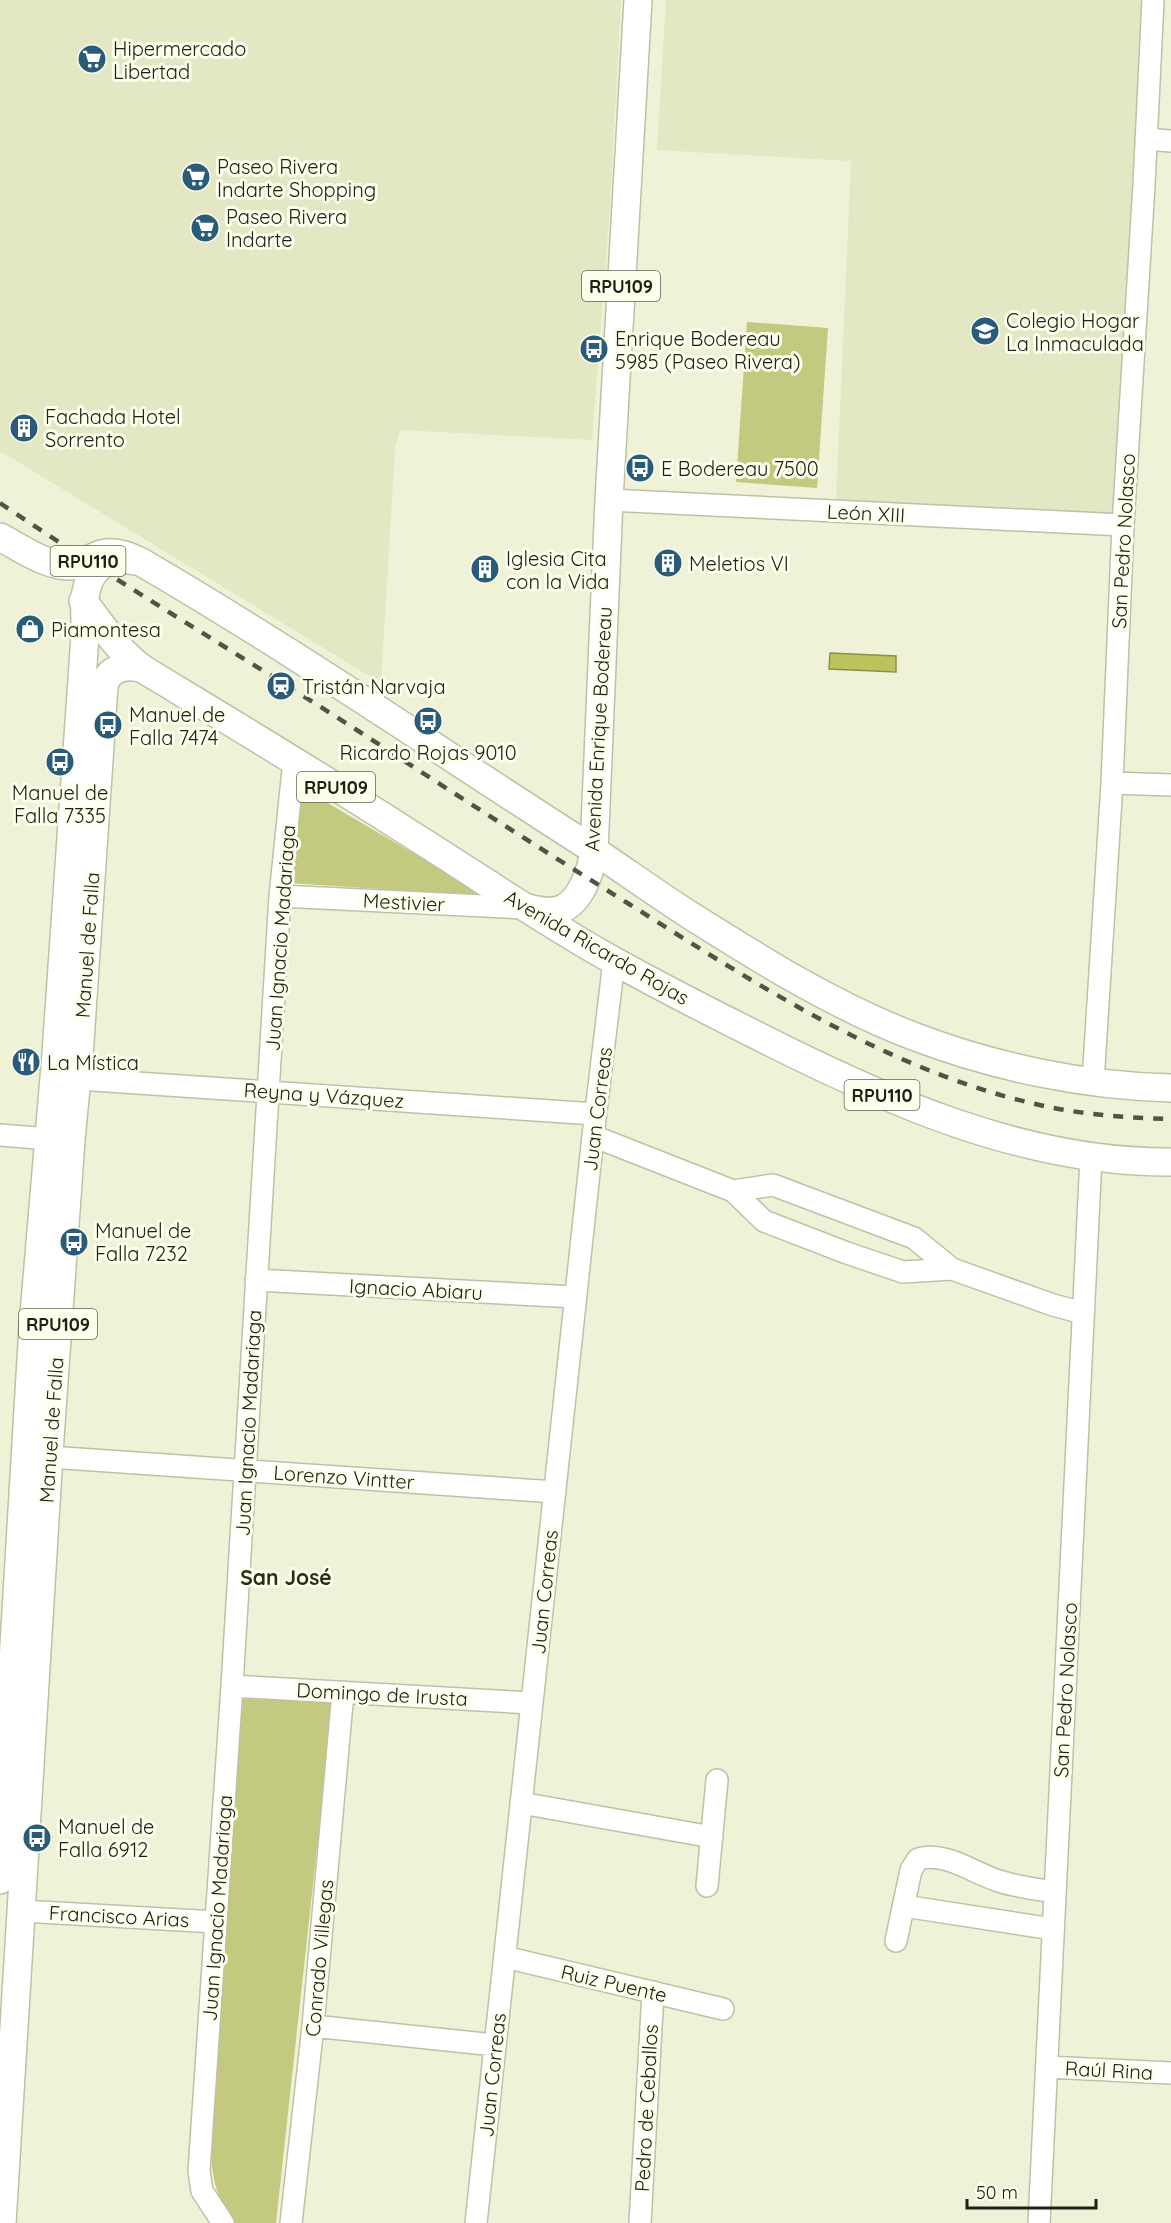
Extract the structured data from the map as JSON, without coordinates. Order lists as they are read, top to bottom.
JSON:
{
  "streets": {
    "main road": [
      "RPU109",
      "RPU110",
      "Avenida Enrique Bodereau",
      "Manuel de Falla",
      "Avenida Ricardo Rojas"
    ],
    "street": [
      "León XIII",
      "San Pedro Nolasco",
      "Mestivier",
      "Juan Ignacio Madariaga",
      "Reyna y Vázquez",
      "Juan Correas",
      "Ignacio Abiaru",
      "Lorenzo Vintter",
      "Domingo de Irusta",
      "Francisco Arias",
      "Conrado Villegas",
      "Ruiz Puente",
      "Raúl Rina",
      "Pedro de Ceballos"
    ]
  },
  "crossings": [
    ["RPU109", "Manuel de Falla"],
    ["RPU109", "Avenida Ricardo Rojas"],
    ["León XIII", "San Pedro Nolasco"],
    ["León XIII", "Avenida Enrique Bodereau"],
    ["San Pedro Nolasco", "Avenida Ricardo Rojas"],
    ["San Pedro Nolasco", "Raúl Rina"],
    ["Avenida Enrique Bodereau", "Mestivier"],
    ["Avenida Enrique Bodereau", "Avenida Ricardo Rojas"],
    ["Mestivier", "Juan Ignacio Madariaga"],
    ["Mestivier", "Avenida Ricardo Rojas"],
    ["Juan Ignacio Madariaga", "Avenida Ricardo Rojas"],
    ["Juan Ignacio Madariaga", "Reyna y Vázquez"],
    ["Juan Ignacio Madariaga", "Ignacio Abiaru"],
    ["Juan Ignacio Madariaga", "Lorenzo Vintter"],
    ["Juan Ignacio Madariaga", "Domingo de Irusta"],
    ["Juan Ignacio Madariaga", "Francisco Arias"],
    ["Manuel de Falla", "Avenida Ricardo Rojas"],
    ["Manuel de Falla", "Reyna y Vázquez"],
    ["Manuel de Falla", "Lorenzo Vintter"],
    ["Manuel de Falla", "Francisco Arias"],
    ["Avenida Ricardo Rojas", "Juan Correas"],
    ["Reyna y Vázquez", "Juan Correas"],
    ["Juan Correas", "Ignacio Abiaru"],
    ["Juan Correas", "Lorenzo Vintter"],
    ["Juan Correas", "Domingo de Irusta"],
    ["Juan Correas", "Ruiz Puente"],
    ["Domingo de Irusta", "Conrado Villegas"],
    ["Ruiz Puente", "Pedro de Ceballos"]
  ],
  "districts": ["San José"],
  "places": {
    "supermarket": ["Hipermercado Libertad", "Paseo Rivera Indarte Shopping", "Paseo Rivera Indarte"],
    "school or university": ["Colegio Hogar La Inmaculada"],
    "bus stop": [
      "Enrique Bodereau 5985 (Paseo Rivera)",
      "E Bodereau 7500",
      "Ricardo Rojas 9010",
      "Manuel de Falla 7474",
      "Manuel de Falla 7335",
      "Manuel de Falla 7232",
      "Manuel de Falla 6912"
    ],
    "building": ["Fachada Hotel Sorrento", "Meletios VI", "Iglesia Cita con la Vida"],
    "shop": ["Piamontesa"],
    "station": ["Tristán Narvaja"],
    "restaurant": ["La Mística"]
  },
  "scale_bar": "50 m"
}
